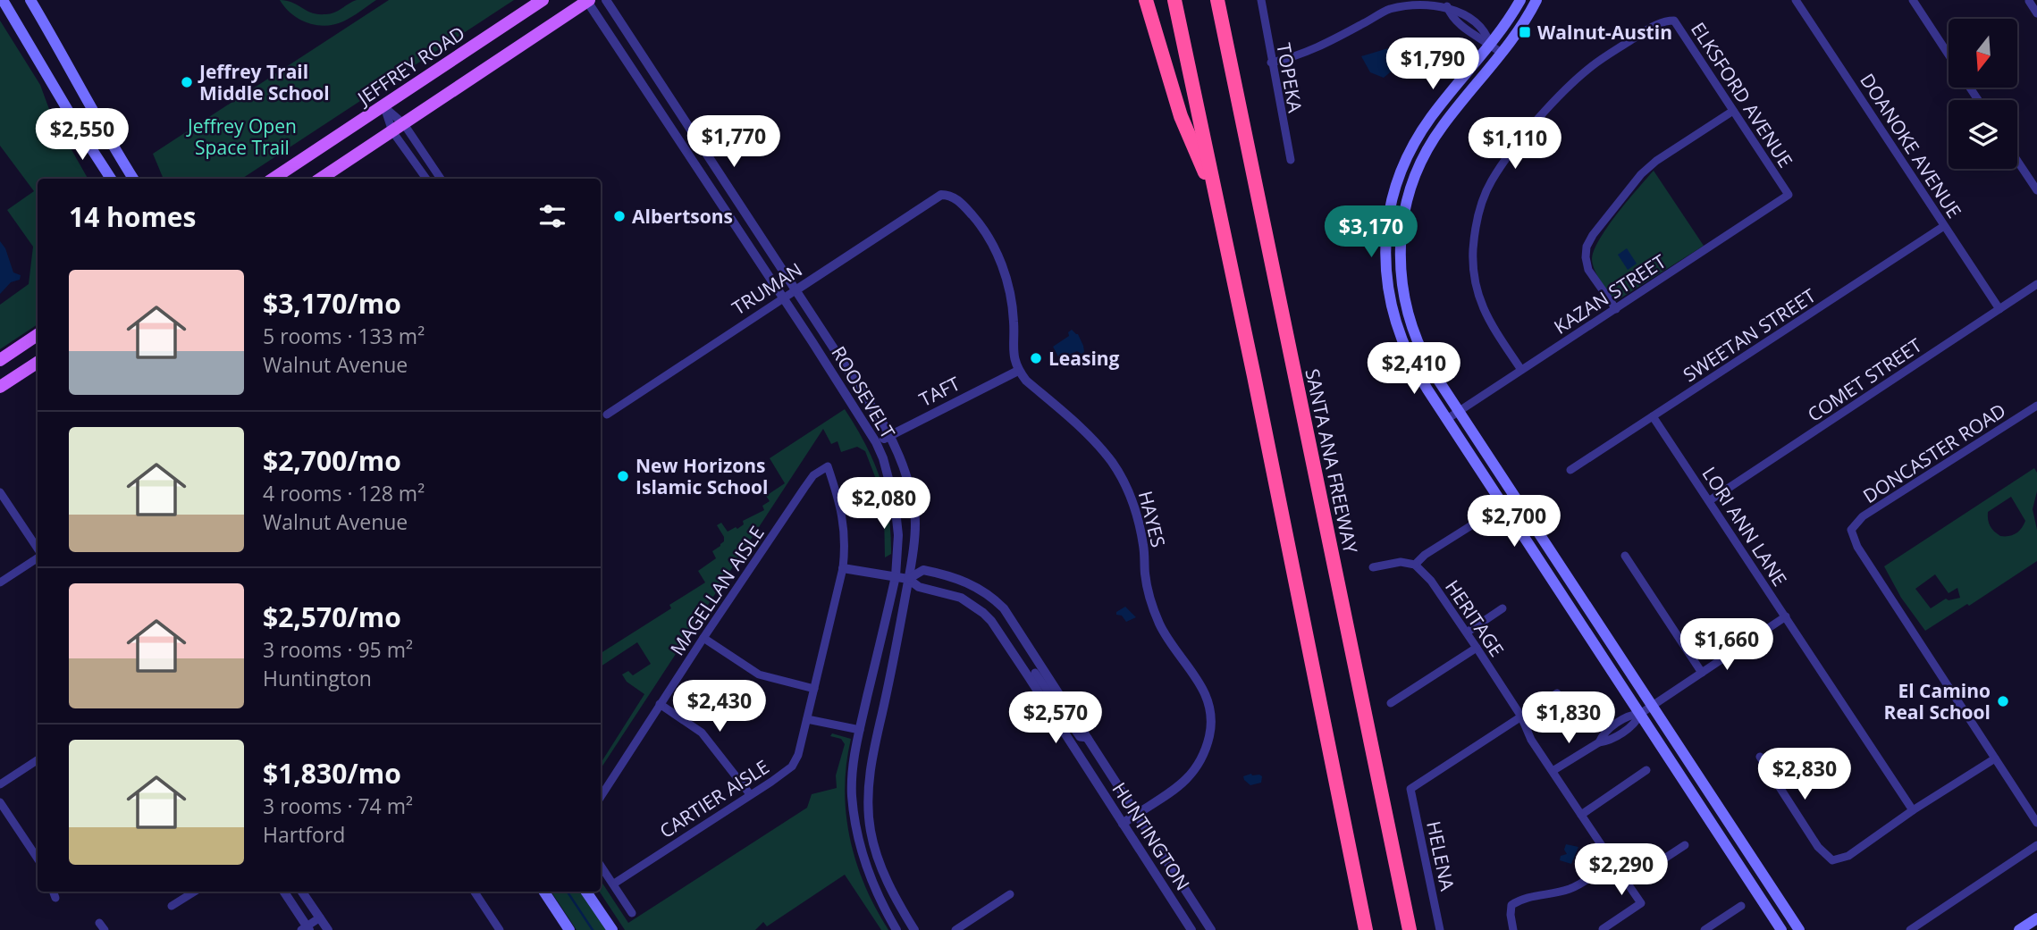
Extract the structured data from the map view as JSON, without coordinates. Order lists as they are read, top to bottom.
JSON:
{
  "streets": {
    "highway": ["SANTA ANA FREEWAY"],
    "main road": ["JEFFREY ROAD"],
    "street": [
      "TOPEKA",
      "ELKSFORD AVENUE",
      "DOANOKE AVENUE",
      "TRUMAN",
      "KAZAN STREET",
      "SWEETAN STREET",
      "COMET STREET",
      "TAFT",
      "ROOSEVELT",
      "DONCASTER ROAD",
      "HAYES",
      "LORI ANN LANE",
      "MAGELLAN AISLE",
      "HERITAGE",
      "CARTIER AISLE",
      "HUNTINGTON",
      "HELENA"
    ]
  },
  "crossings": [
    ["ELKSFORD AVENUE", "KAZAN STREET"],
    ["DOANOKE AVENUE", "SWEETAN STREET"],
    ["DOANOKE AVENUE", "COMET STREET"],
    ["TRUMAN", "TAFT"],
    ["TRUMAN", "ROOSEVELT"],
    ["TRUMAN", "HAYES"],
    ["SWEETAN STREET", "LORI ANN LANE"],
    ["COMET STREET", "LORI ANN LANE"],
    ["TAFT", "ROOSEVELT"],
    ["TAFT", "HAYES"],
    ["ROOSEVELT", "HUNTINGTON"],
    ["HAYES", "HUNTINGTON"],
    ["MAGELLAN AISLE", "CARTIER AISLE"],
    ["HERITAGE", "HELENA"],
    ["CARTIER AISLE", "HUNTINGTON"]
  ],
  "parks": ["Jeffrey Open Space Trail"],
  "places": {
    "transit": ["Walnut-Austin"],
    "other": [
      "Jeffrey Trail Middle School",
      "Albertsons",
      "Leasing",
      "New Horizons Islamic School",
      "El Camino Real School"
    ]
  },
  "north": "bottom",
  "page": {
    "price": [
      "$1,790",
      "$2,550",
      "$1,770",
      "$1,110",
      "$3,170",
      "$2,410",
      "$2,080",
      "$2,700",
      "$1,660",
      "$2,430",
      "$2,570",
      "$1,830",
      "$2,830",
      "$2,290"
    ],
    "heading": "14 homes",
    "list": [
      {
        "name": "$3,170/mo",
        "note": "5 rooms · 133 m² · Walnut Avenue"
      },
      {
        "name": "$2,700/mo",
        "note": "4 rooms · 128 m² · Walnut Avenue"
      },
      {
        "name": "$2,570/mo",
        "note": "3 rooms · 95 m² · Huntington"
      },
      {
        "name": "$1,830/mo",
        "note": "3 rooms · 74 m² · Hartford"
      }
    ]
  }
}
